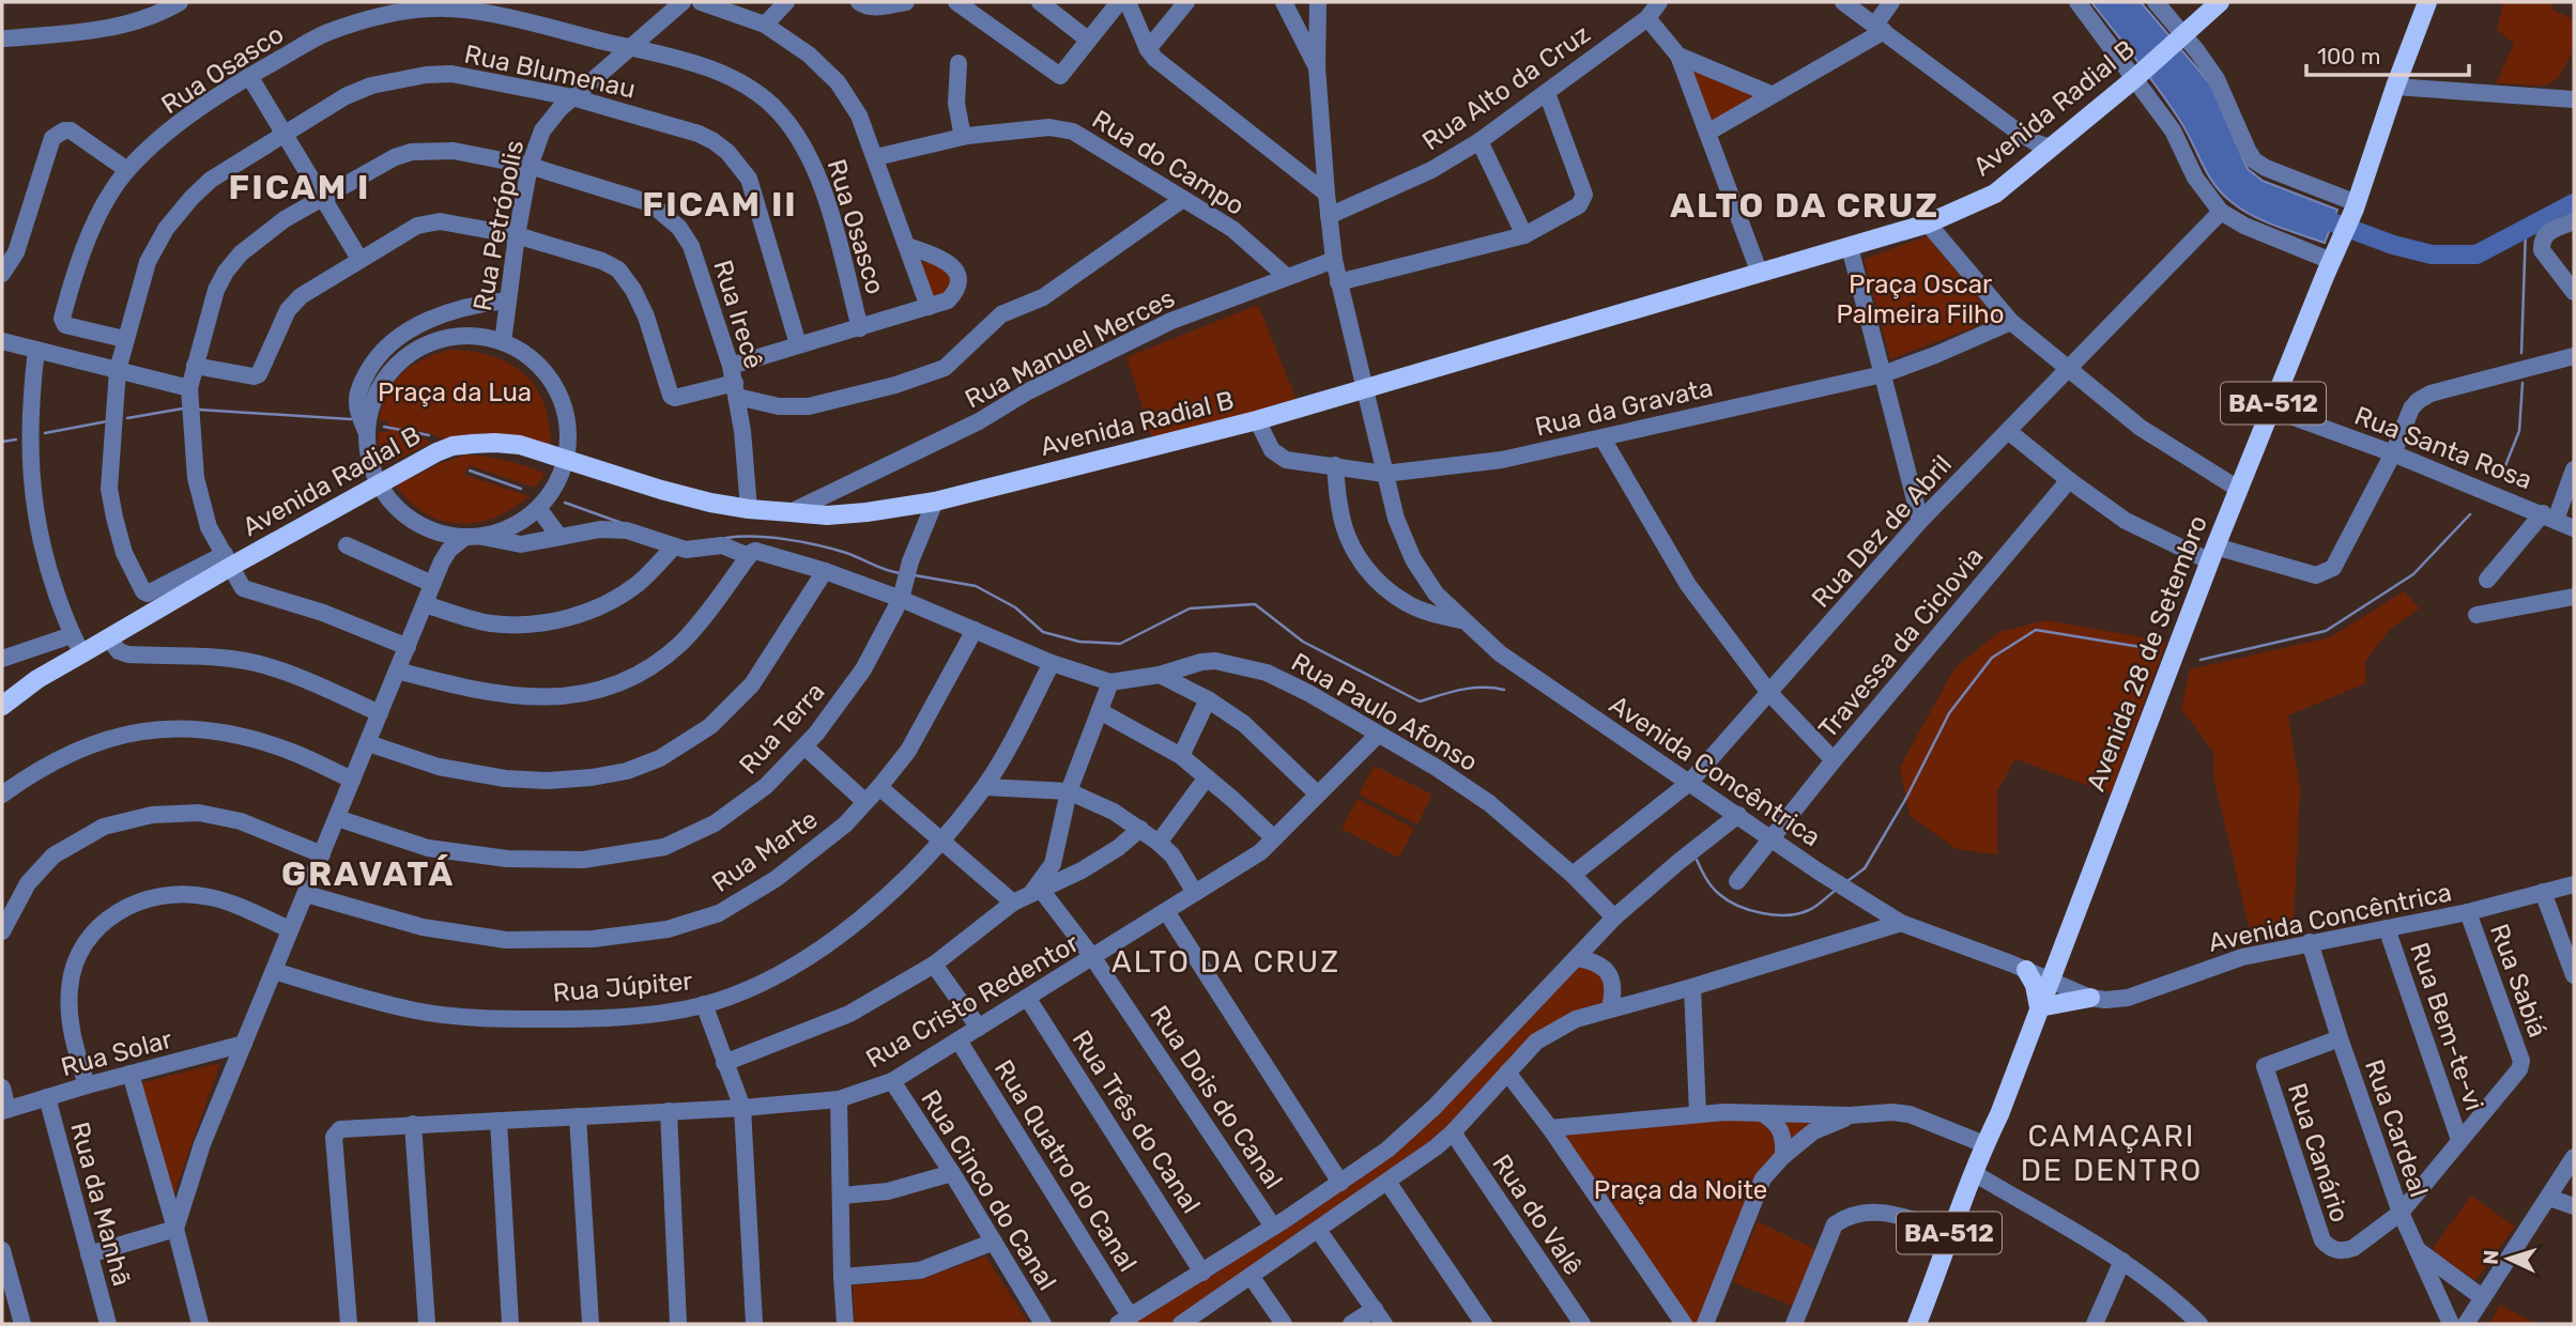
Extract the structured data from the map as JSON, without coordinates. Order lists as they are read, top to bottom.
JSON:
{
  "streets": {
    "main road": ["Avenida Radial B", "BA-512", "Avenida 28 de Setembro"],
    "street": [
      "Rua Osasco",
      "Rua Blumenau",
      "Rua Alto da Cruz",
      "Rua do Campo",
      "Rua Petrópolis",
      "Rua Irecê",
      "Rua Manuel Merces",
      "Rua da Gravata",
      "Rua Santa Rosa",
      "Rua Dez de Abril",
      "Travessa da Ciclovia",
      "Rua Paulo Afonso",
      "Rua Terra",
      "Avenida Concêntrica",
      "Rua Marte",
      "Rua Sabiá",
      "Rua Júpiter",
      "Rua Cristo Redentor",
      "Rua Bem-te-vi",
      "Rua Solar",
      "Rua Dois do Canal",
      "Rua Três do Canal",
      "Rua Cardeal",
      "Rua Canário",
      "Rua Quatro do Canal",
      "Rua Cinco do Canal",
      "Rua da Manhã",
      "Rua do Valê"
    ]
  },
  "crossings": [
    ["Rua Osasco", "Rua Blumenau"],
    ["Rua Osasco", "Rua Petrópolis"],
    ["Rua Blumenau", "Avenida Radial B"],
    ["Rua Blumenau", "Rua Petrópolis"],
    ["Rua Blumenau", "Rua Irecê"],
    ["Rua Alto da Cruz", "Avenida Concêntrica"],
    ["Avenida Radial B", "Rua Irecê"],
    ["Avenida Radial B", "Rua Manuel Merces"],
    ["Avenida Radial B", "Rua da Gravata"],
    ["Avenida Radial B", "Rua Terra"],
    ["Avenida Radial B", "Avenida Concêntrica"],
    ["Rua do Campo", "Rua Manuel Merces"],
    ["Rua Petrópolis", "Rua Irecê"],
    ["Rua Manuel Merces", "Avenida Concêntrica"],
    ["Rua da Gravata", "Avenida Concêntrica"],
    ["Rua Santa Rosa", "Avenida 28 de Setembro"],
    ["Rua Dez de Abril", "Rua Paulo Afonso"],
    ["Rua Dez de Abril", "Avenida Concêntrica"],
    ["Travessa da Ciclovia", "Avenida Concêntrica"],
    ["Avenida 28 de Setembro", "Avenida Concêntrica"],
    ["Rua Paulo Afonso", "Rua Terra"],
    ["Rua Paulo Afonso", "Rua Marte"],
    ["Rua Paulo Afonso", "Rua Júpiter"],
    ["Rua Paulo Afonso", "Rua Cristo Redentor"],
    ["Avenida Concêntrica", "Rua Sabiá"],
    ["Avenida Concêntrica", "Rua Bem-te-vi"],
    ["Avenida Concêntrica", "Rua Cardeal"],
    ["Rua Sabiá", "Rua Bem-te-vi"],
    ["Rua Cristo Redentor", "Rua Dois do Canal"],
    ["Rua Cristo Redentor", "Rua Três do Canal"],
    ["Rua Cristo Redentor", "Rua Quatro do Canal"],
    ["Rua Cristo Redentor", "Rua Cinco do Canal"],
    ["Rua Solar", "Rua da Manhã"],
    ["Rua Cardeal", "Rua Canário"]
  ],
  "districts": [
    "FICAM I",
    "FICAM II",
    "ALTO DA CRUZ",
    "GRAVATÁ",
    "ALTO DA CRUZ",
    "CAMAÇARI DE DENTRO"
  ],
  "parks": ["Praça Oscar Palmeira Filho", "Praça da Lua", "Praça da Noite"],
  "scale_bar": "100 m",
  "north": "left"
}
